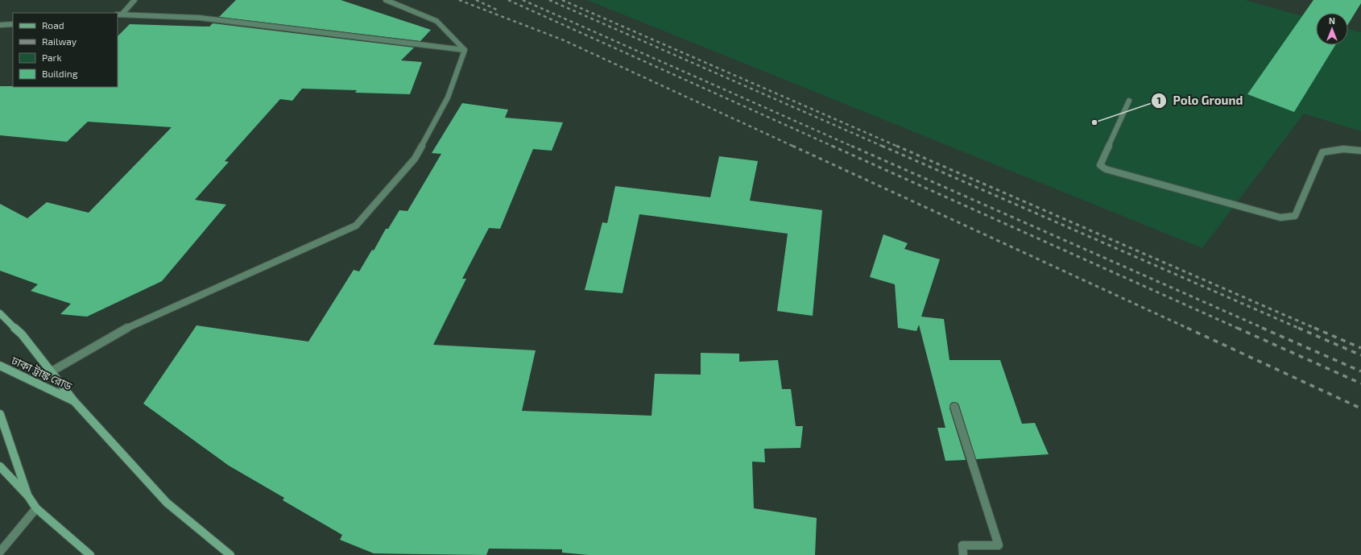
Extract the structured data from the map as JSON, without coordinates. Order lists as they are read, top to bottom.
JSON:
{
  "streets": {
    "main road": ["ঢাকা ট্রাঙ্ক রোড"]
  },
  "places": ["Polo Ground"],
  "legend": [
    "Road",
    "Railway",
    "Park",
    "Building"
  ],
  "north": "top"
}
